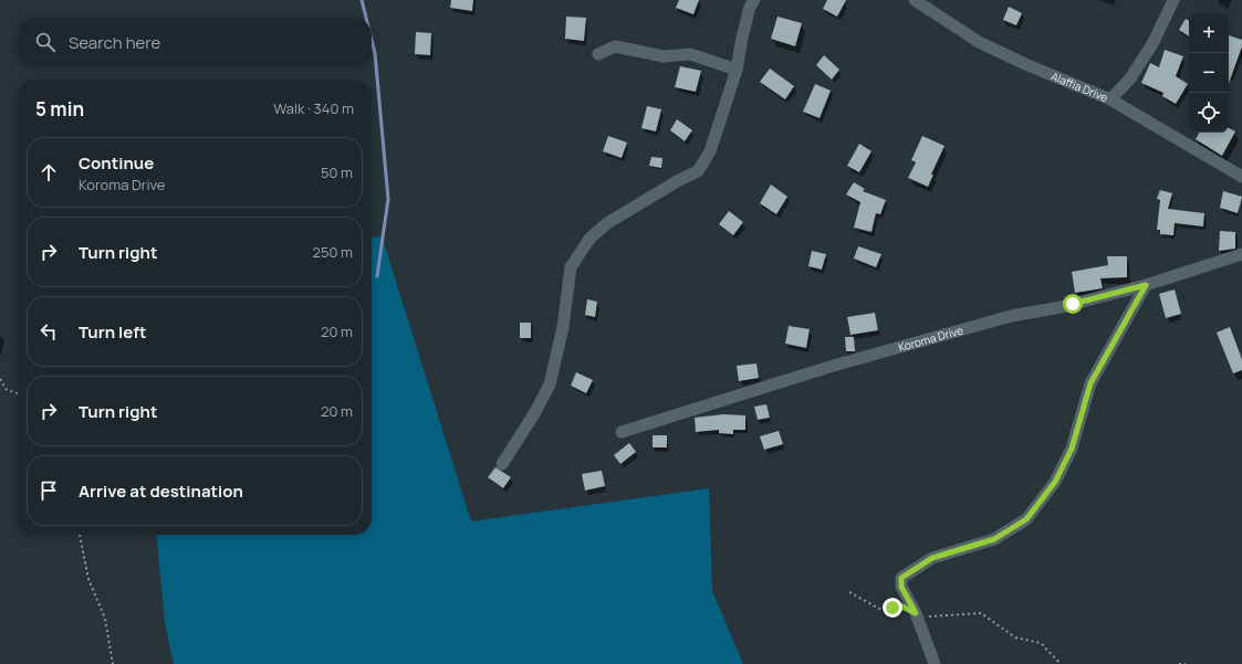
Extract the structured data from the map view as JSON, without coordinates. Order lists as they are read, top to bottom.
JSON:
{
  "streets": {
    "street": ["Alaffia Drive", "Koroma Drive"]
  },
  "page": {
    "map_buttons": ["+", "−"],
    "search": "Search here",
    "heading": ["5 min", "Walk · 340 m"],
    "list": [
      ["Continue", "Koroma Drive", "50 m"],
      ["Turn right", "250 m"],
      ["Turn left", "20 m"],
      ["Turn right", "20 m"],
      "Arrive at destination"
    ]
  }
}
